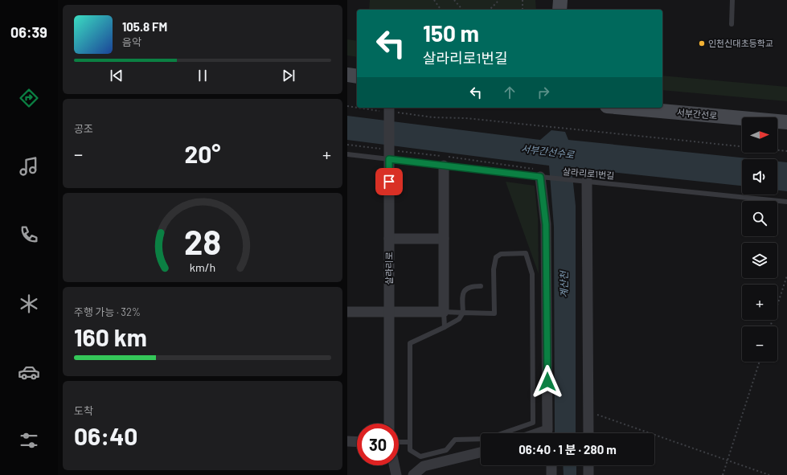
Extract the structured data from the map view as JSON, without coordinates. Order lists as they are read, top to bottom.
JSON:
{
  "streets": {
    "main road": ["서부간선로"],
    "street": ["살라리로"],
    "lane": ["살라리로1번길"]
  },
  "crossings": [
    ["살라리로1번길", "살라리로"]
  ],
  "water": ["서부간선수로", "계산천"],
  "places": ["인천신대초등학교"],
  "north": "right",
  "page": {
    "tabs": "06:39",
    "turn": ["150 m", "살라리로1번길"],
    "song": ["105.8 FM", "음악"],
    "tile": [
      "공조",
      ["주행 가능 · 32%", "160 km"],
      ["도착", "06:40"]
    ],
    "map_buttons": ["+", "−"],
    "heat": ["−", "20°", "+"],
    "limit": "30",
    "trip": "06:40 · 1 분 · 280 m",
    "gauge": ["28", "km/h"]
  }
}
